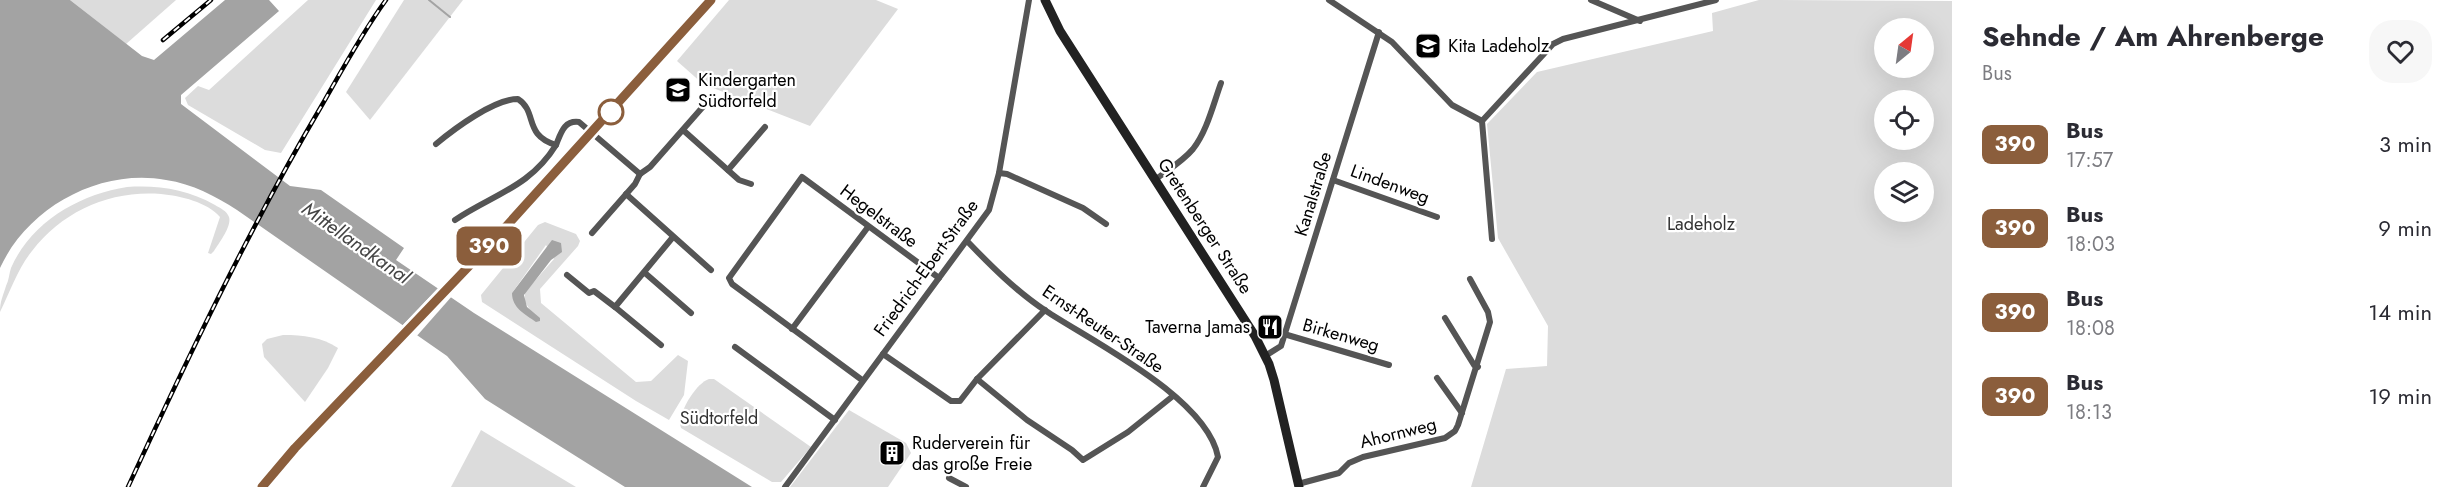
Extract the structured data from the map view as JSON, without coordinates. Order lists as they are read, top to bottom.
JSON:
{
  "streets": {
    "main road": ["Gretenberger Straße"],
    "street": [
      "Lindenweg",
      "Kanalstraße",
      "Hegelstraße",
      "Friedrich-Ebert-Straße",
      "Ernst-Reuter-Straße",
      "Birkenweg",
      "Ahornweg"
    ]
  },
  "crossings": [
    ["Lindenweg", "Kanalstraße"],
    ["Kanalstraße", "Gretenberger Straße"],
    ["Kanalstraße", "Birkenweg"],
    ["Hegelstraße", "Friedrich-Ebert-Straße"],
    ["Gretenberger Straße", "Ahornweg"],
    ["Friedrich-Ebert-Straße", "Ernst-Reuter-Straße"]
  ],
  "water": ["Mittellandkanal"],
  "parks": ["Ladeholz", "Südtorfeld"],
  "places": {
    "school or university": ["Kita Ladeholz", "Kindergarten Südtorfeld"],
    "restaurant": ["Taverna Jamas"],
    "building": ["Ruderverein für das große Freie"]
  },
  "lines": ["bus line 390"],
  "north": "top right",
  "page": {
    "on_map": "390",
    "heading": ["Sehnde / Am Ahrenberge", "Bus"],
    "list": [
      {
        "mark": "390",
        "name": "Bus",
        "note": "17:57",
        "value": "3 min"
      },
      {
        "mark": "390",
        "name": "Bus",
        "note": "18:03",
        "value": "9 min"
      },
      {
        "mark": "390",
        "name": "Bus",
        "note": "18:08",
        "value": "14 min"
      },
      {
        "mark": "390",
        "name": "Bus",
        "note": "18:13",
        "value": "19 min"
      }
    ]
  }
}
